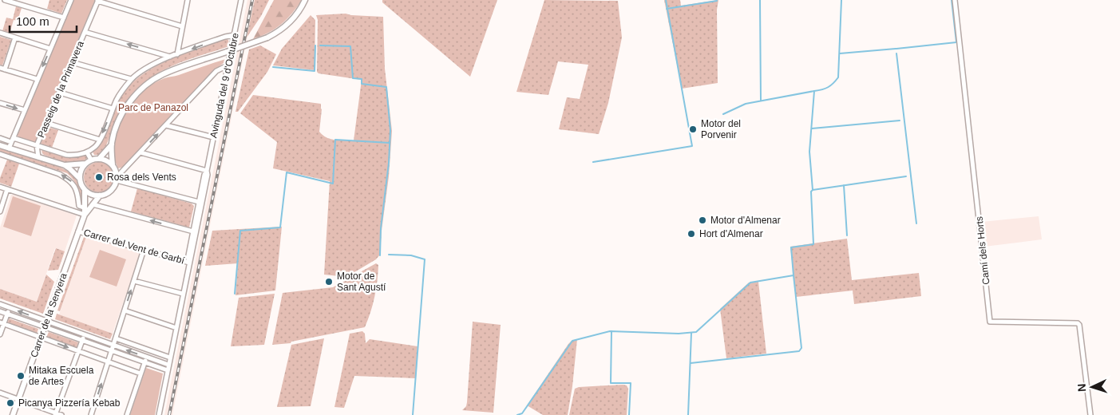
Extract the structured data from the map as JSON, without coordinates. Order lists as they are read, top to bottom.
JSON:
{
  "streets": {
    "street": [
      "Avinguda del 9 d'Octubre",
      "Passeig de la Primavera",
      "Carrer del Vent de Garbí",
      "Camí dels Horts",
      "Carrer de la Senyera"
    ]
  },
  "crossings": [
    ["Avinguda del 9 d'Octubre", "Carrer del Vent de Garbí"],
    ["Carrer del Vent de Garbí", "Carrer de la Senyera"]
  ],
  "parks": ["Parc de Panazol"],
  "places": [
    "Motor del Porvenir",
    "Rosa dels Vents",
    "Motor d'Almenar",
    "Hort d'Almenar",
    "Motor de Sant Agustí",
    "Mitaka Escuela de Artes",
    "Picanya Pizzería Kebab"
  ],
  "scale_bar": "100 m",
  "north": "left"
}
